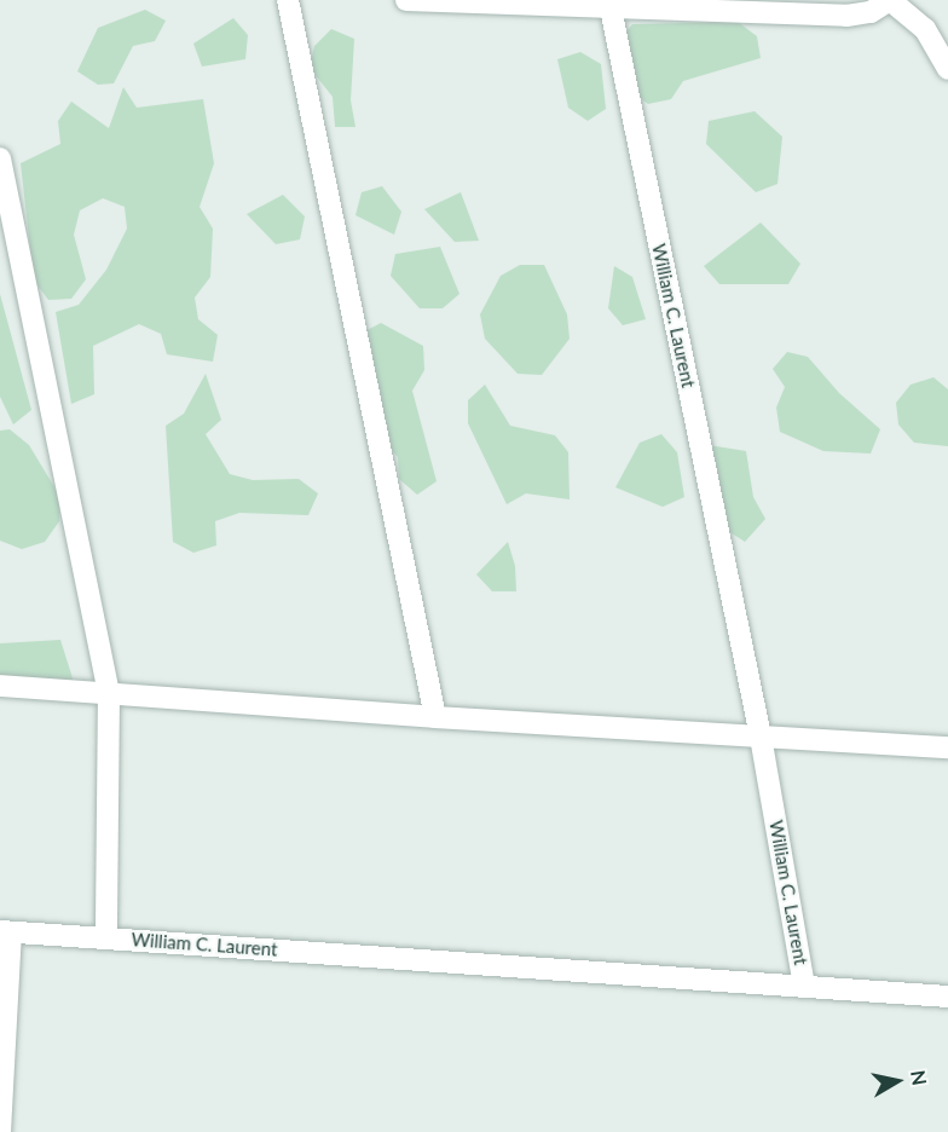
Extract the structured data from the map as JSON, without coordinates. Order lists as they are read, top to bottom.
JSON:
{
  "streets": {
    "street": ["William C. Laurent"]
  },
  "north": "right"
}
